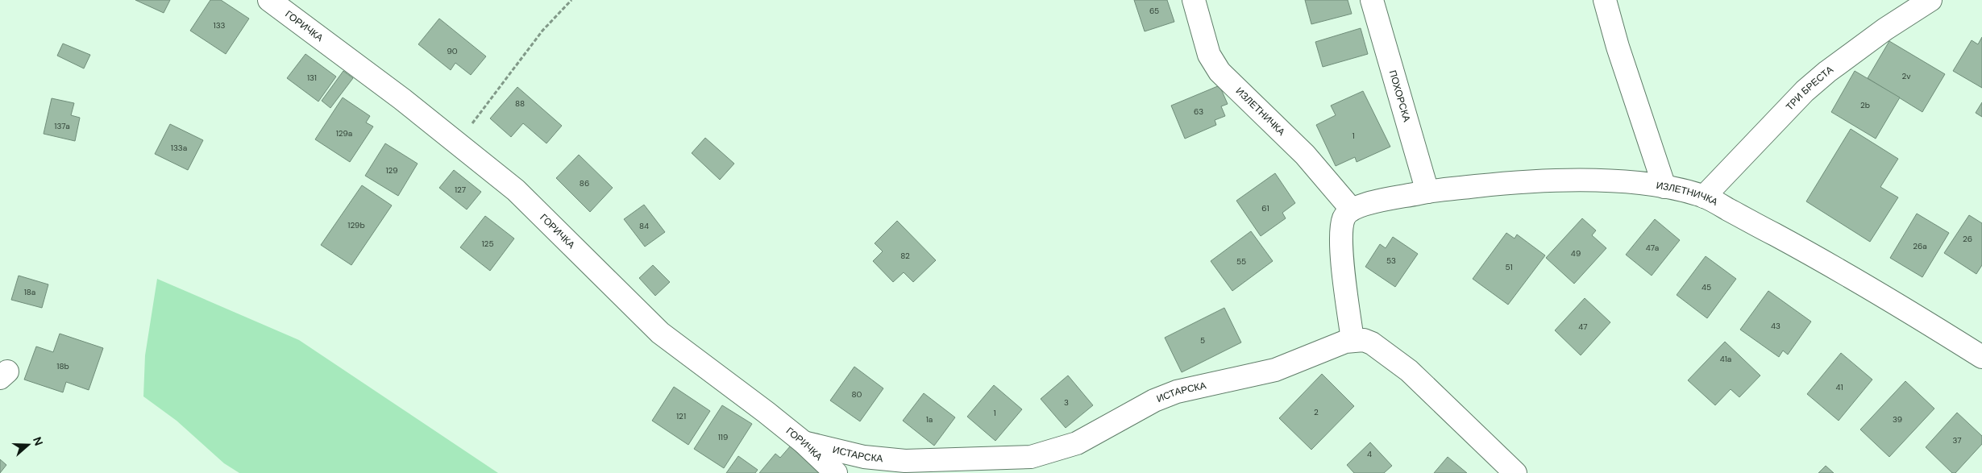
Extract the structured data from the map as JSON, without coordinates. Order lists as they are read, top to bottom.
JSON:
{
  "streets": {
    "street": [
      "ГОРИЧКА",
      "ТРИ БРЕСТА",
      "ПОХОРСКА",
      "ИЗЛЕТНИЧКА",
      "ИСТАРСКА"
    ]
  },
  "crossings": [
    ["ГОРИЧКА", "ИСТАРСКА"],
    ["ТРИ БРЕСТА", "ИЗЛЕТНИЧКА"],
    ["ПОХОРСКА", "ИЗЛЕТНИЧКА"]
  ],
  "house_numbers": [
    "65",
    "133",
    "90",
    "2v",
    "131",
    "88",
    "2b",
    "63",
    "137a",
    "129a",
    "1",
    "133a",
    "129",
    "86",
    "127",
    "61",
    "129b",
    "84",
    "26",
    "125",
    "26a",
    "47a",
    "49",
    "82",
    "53",
    "55",
    "51",
    "45",
    "18a",
    "43",
    "47",
    "5",
    "41a",
    "18b",
    "41",
    "80",
    "3",
    "2",
    "1",
    "121",
    "1a",
    "39",
    "119",
    "37",
    "4"
  ],
  "north": "right"
}
